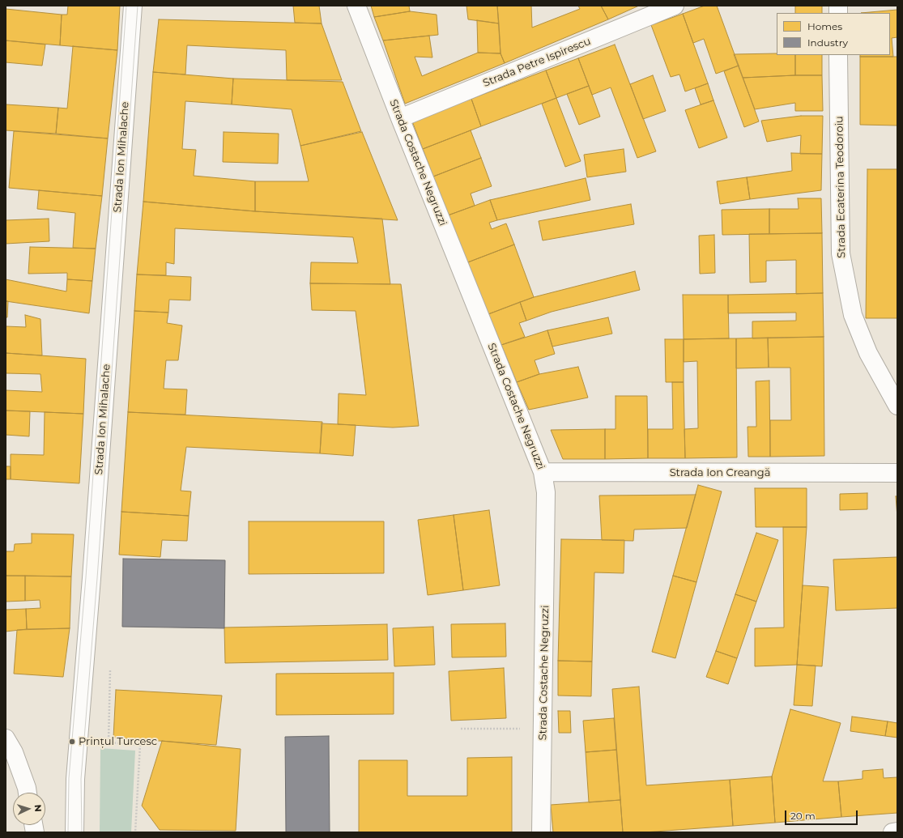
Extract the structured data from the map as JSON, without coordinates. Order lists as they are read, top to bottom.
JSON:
{
  "streets": {
    "street": [
      "Strada Petre Ispirescu",
      "Strada Ion Mihalache",
      "Strada Costache Negruzzi",
      "Strada Ecaterina Teodoroiu",
      "Strada Ion Creangă"
    ]
  },
  "crossings": [
    ["Strada Petre Ispirescu", "Strada Costache Negruzzi"],
    ["Strada Costache Negruzzi", "Strada Ion Creangă"]
  ],
  "places": ["Prințul Turcesc"],
  "legend": ["Homes", "Industry"],
  "scale_bar": "20 m",
  "north": "right"
}
